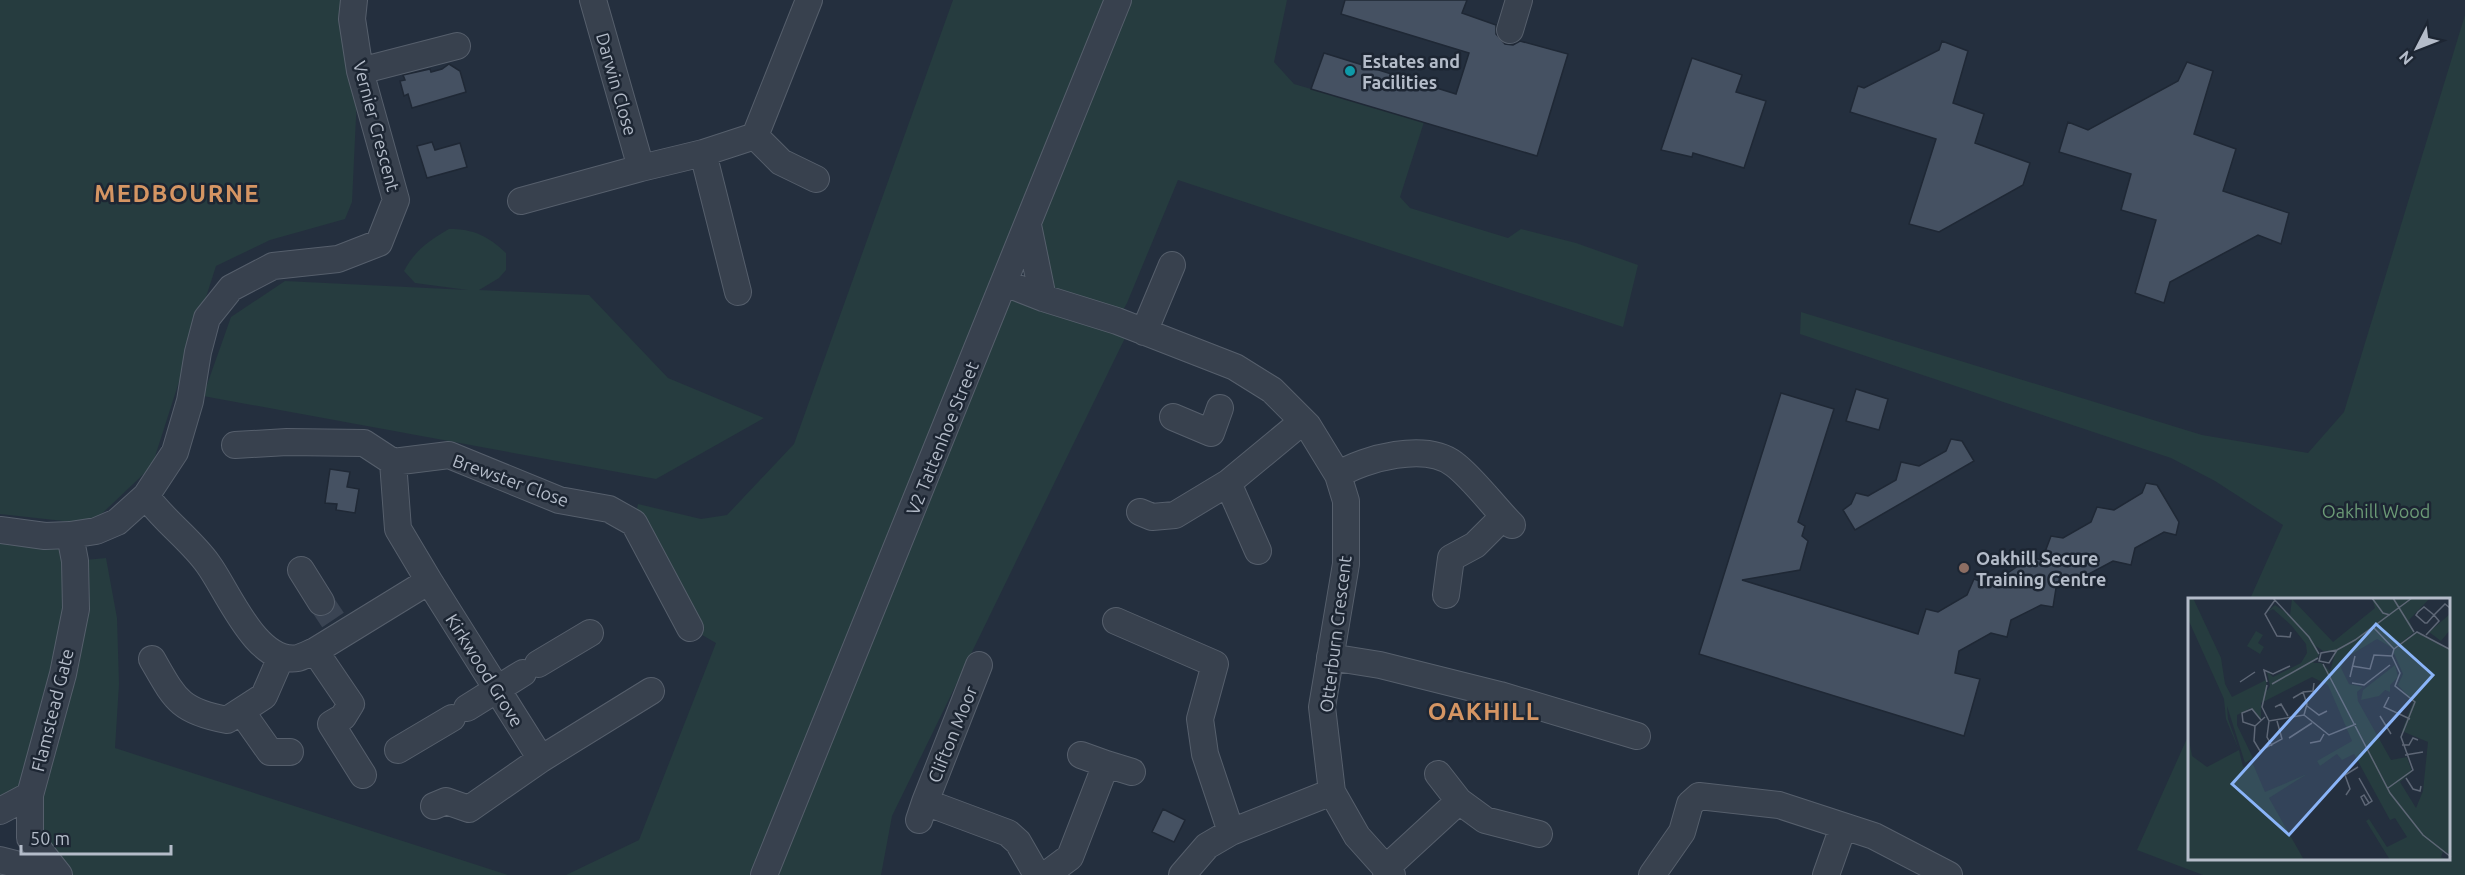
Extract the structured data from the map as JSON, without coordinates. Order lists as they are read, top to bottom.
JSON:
{
  "streets": {
    "street": [
      "Darwin Close",
      "Vernier Crescent",
      "V2 Tattenhoe Street",
      "Brewster Close",
      "Otterburn Crescent",
      "Kirkwood Grove",
      "Flamstead Gate",
      "Clifton Moor"
    ]
  },
  "crossings": [
    ["Vernier Crescent", "Flamstead Gate"],
    ["V2 Tattenhoe Street", "Otterburn Crescent"],
    ["Brewster Close", "Kirkwood Grove"]
  ],
  "districts": ["MEDBOURNE", "OAKHILL"],
  "parks": ["Oakhill Wood"],
  "places": ["Estates and Facilities", "Oakhill Secure Training Centre"],
  "scale_bar": "50 m",
  "north": "bottom left"
}
